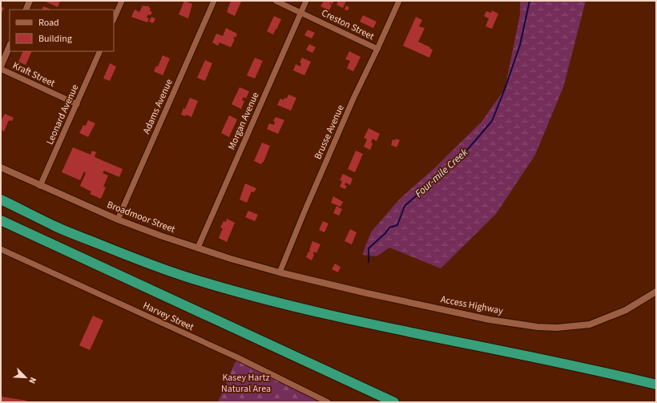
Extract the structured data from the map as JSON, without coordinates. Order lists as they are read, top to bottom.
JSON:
{
  "streets": {
    "street": [
      "Creston Street",
      "Kraft Street",
      "Adams Avenue",
      "Leonard Avenue",
      "Morgan Avenue",
      "Brusse Avenue",
      "Broadmoor Street",
      "Access Highway",
      "Harvey Street"
    ]
  },
  "crossings": [
    ["Creston Street", "Morgan Avenue"],
    ["Creston Street", "Brusse Avenue"],
    ["Kraft Street", "Leonard Avenue"],
    ["Adams Avenue", "Broadmoor Street"],
    ["Leonard Avenue", "Broadmoor Street"],
    ["Morgan Avenue", "Broadmoor Street"],
    ["Brusse Avenue", "Broadmoor Street"],
    ["Brusse Avenue", "Access Highway"],
    ["Broadmoor Street", "Access Highway"]
  ],
  "water": ["Four-mile Creek"],
  "parks": ["Kasey Hartz Natural Area"],
  "legend": ["Road", "Building"],
  "north": "bottom right"
}
